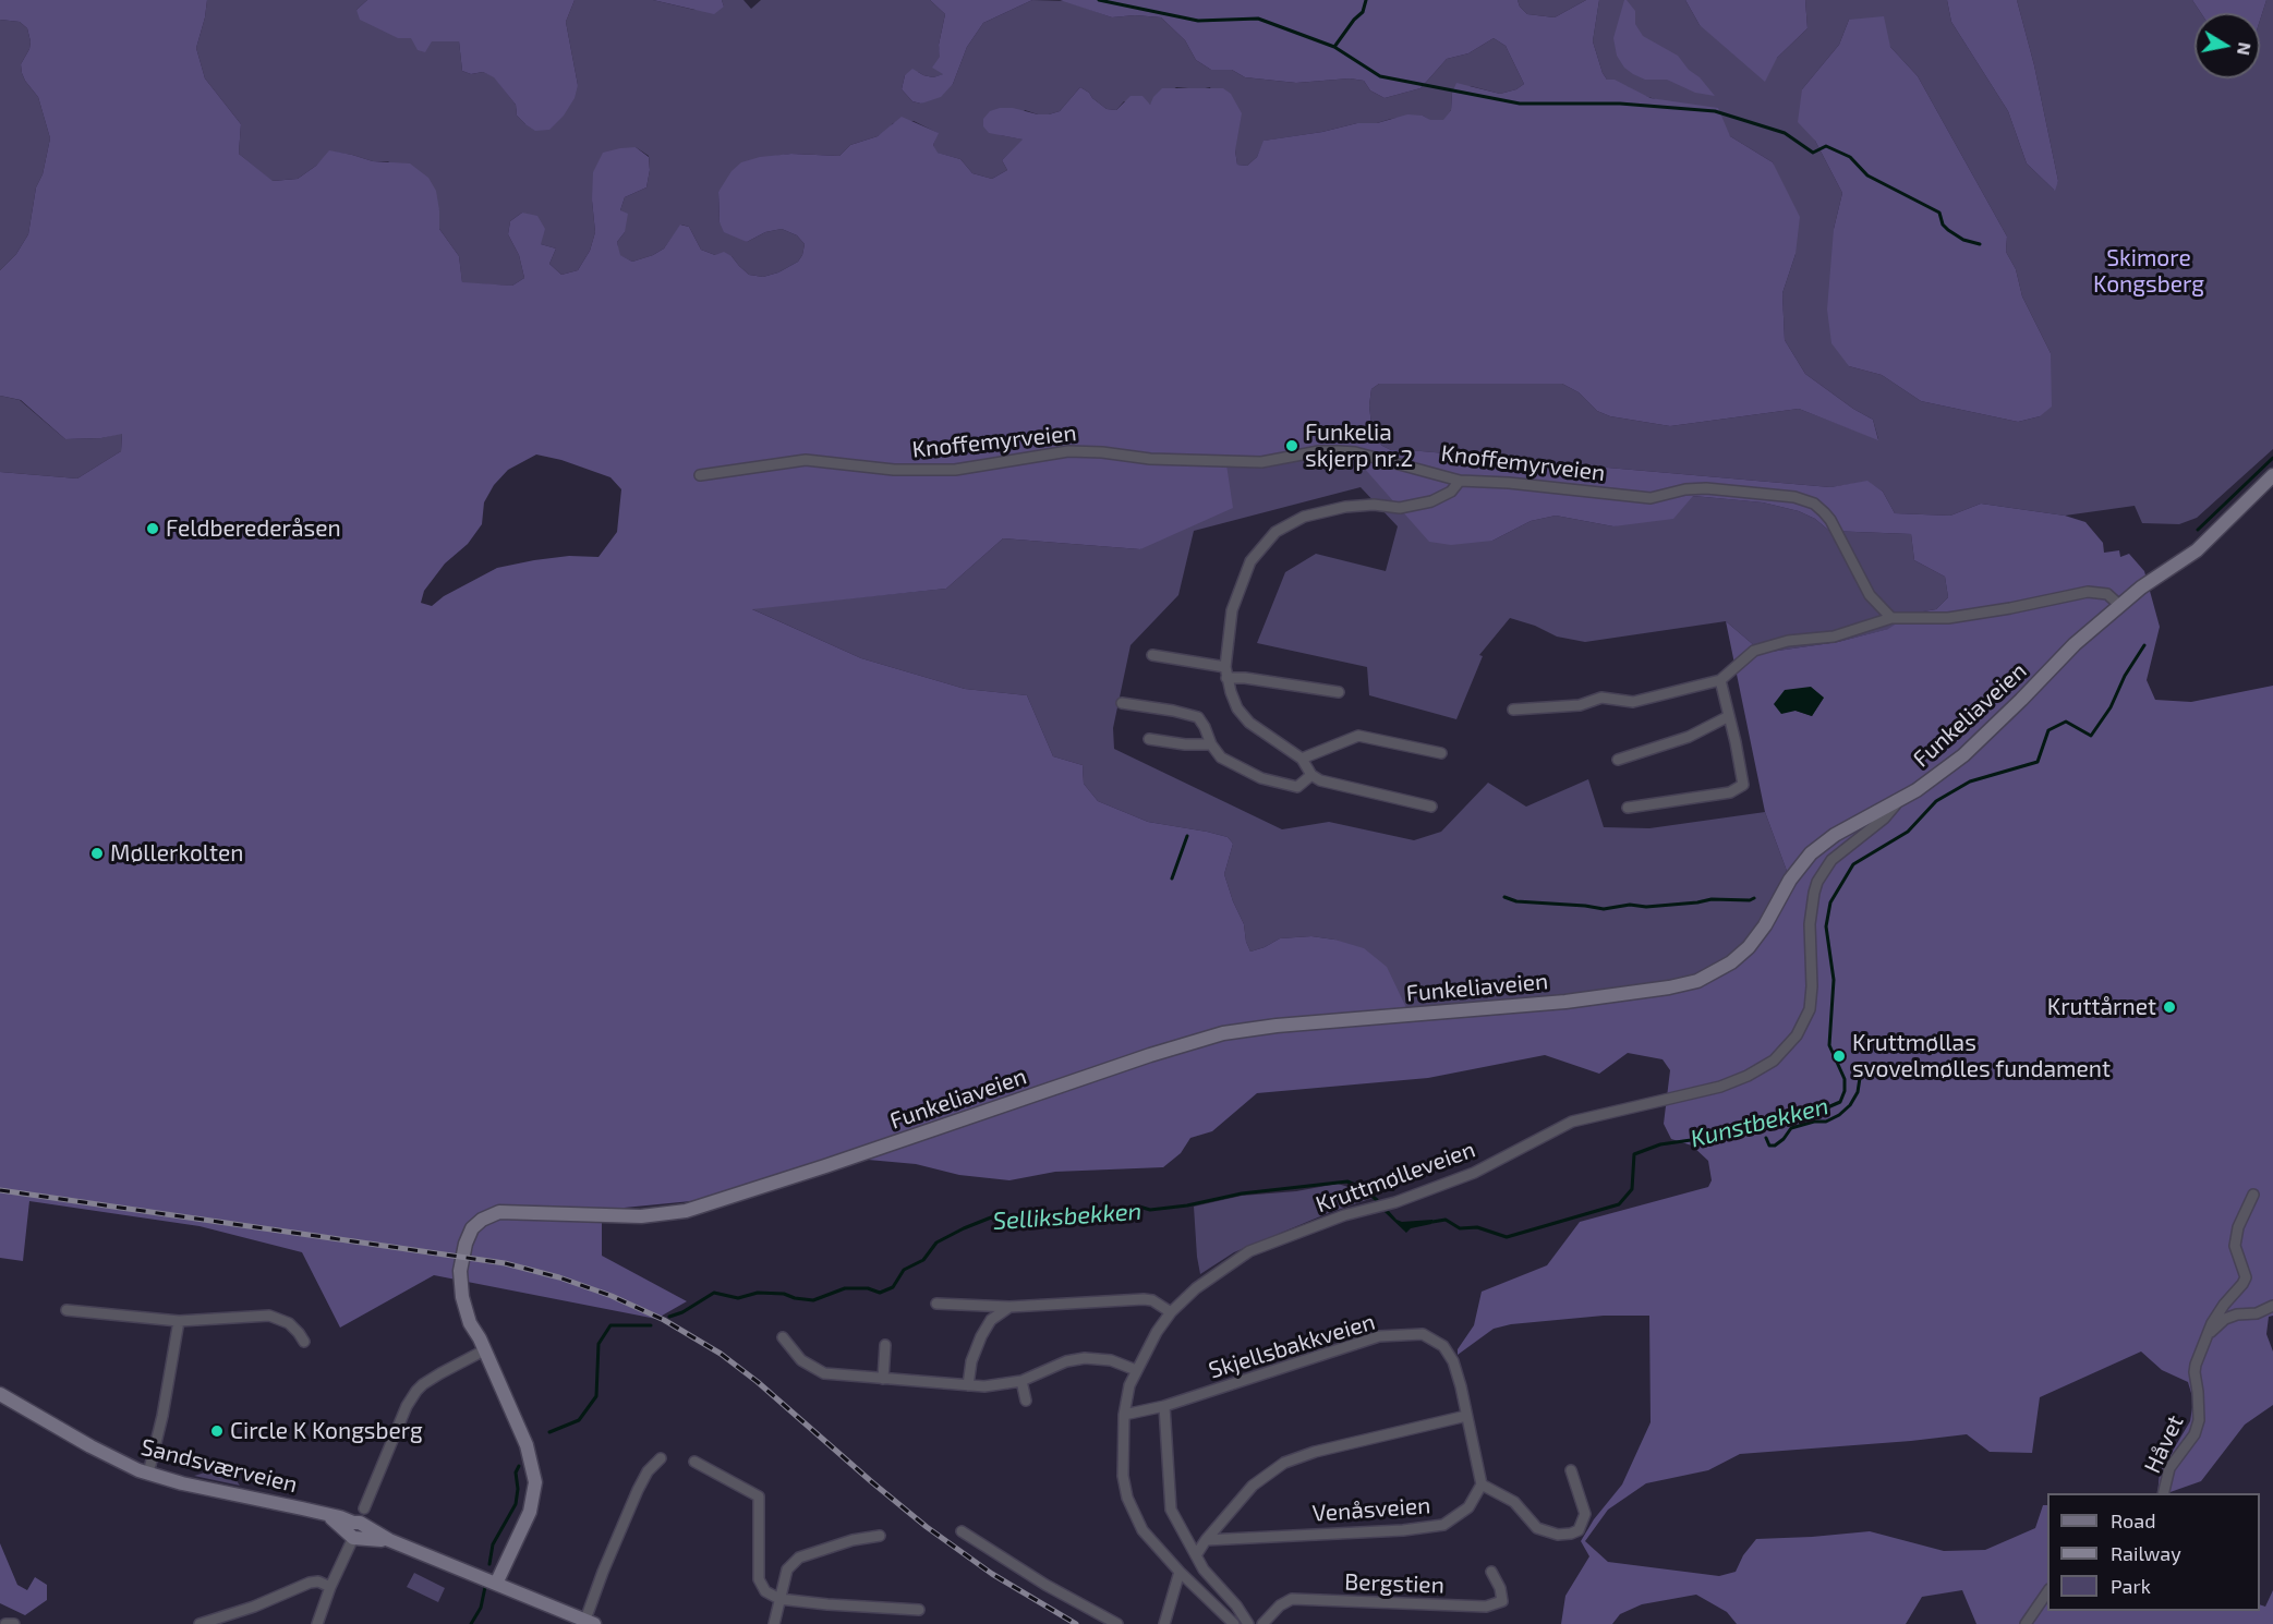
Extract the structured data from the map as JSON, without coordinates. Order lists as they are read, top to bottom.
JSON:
{
  "streets": {
    "street": [
      "Knoffemyrveien",
      "Funkeliaveien",
      "Kruttmølleveien",
      "Skjellsbakkveien",
      "Håvet",
      "Sandsværveien",
      "Venåsveien",
      "Bergstien"
    ]
  },
  "crossings": [
    ["Funkeliaveien", "Kruttmølleveien"],
    ["Funkeliaveien", "Sandsværveien"],
    ["Kruttmølleveien", "Skjellsbakkveien"],
    ["Skjellsbakkveien", "Venåsveien"]
  ],
  "water": ["Kunstbekken", "Selliksbekken"],
  "parks": ["Skimore Kongsberg"],
  "places": [
    "Funkelia skjerp nr.2",
    "Feldberederåsen",
    "Møllerkolten",
    "Kruttårnet",
    "Kruttmøllas svovelmølles fundament",
    "Circle K Kongsberg"
  ],
  "legend": ["Road", "Railway", "Park"],
  "north": "right"
}
